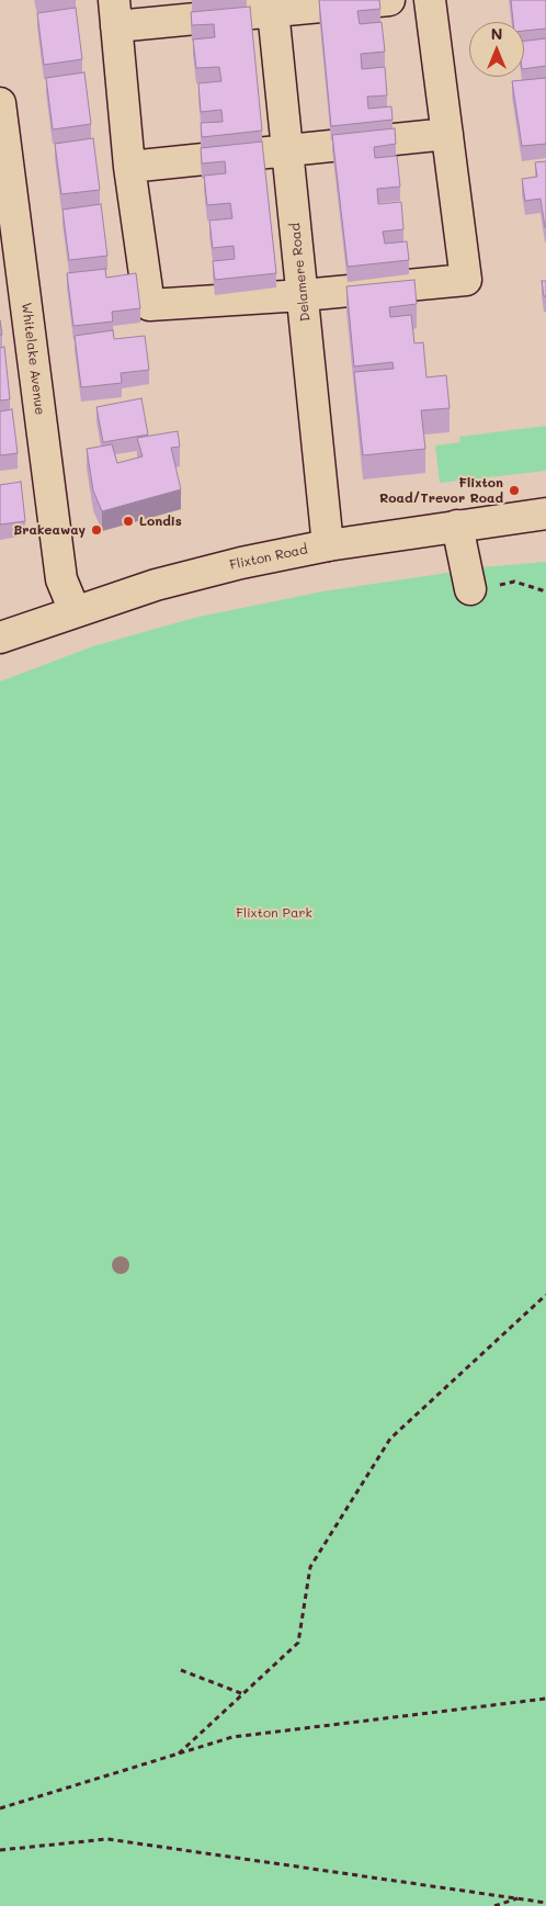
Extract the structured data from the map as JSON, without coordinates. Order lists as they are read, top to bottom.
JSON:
{
  "streets": {
    "street": ["Delamere Road", "Whitelake Avenue", "Flixton Road"]
  },
  "crossings": [
    ["Delamere Road", "Flixton Road"],
    ["Whitelake Avenue", "Flixton Road"]
  ],
  "parks": ["Flixton Park"],
  "places": ["Flixton Road/Trevor Road", "Londis", "Brakeaway"],
  "north": "top"
}
